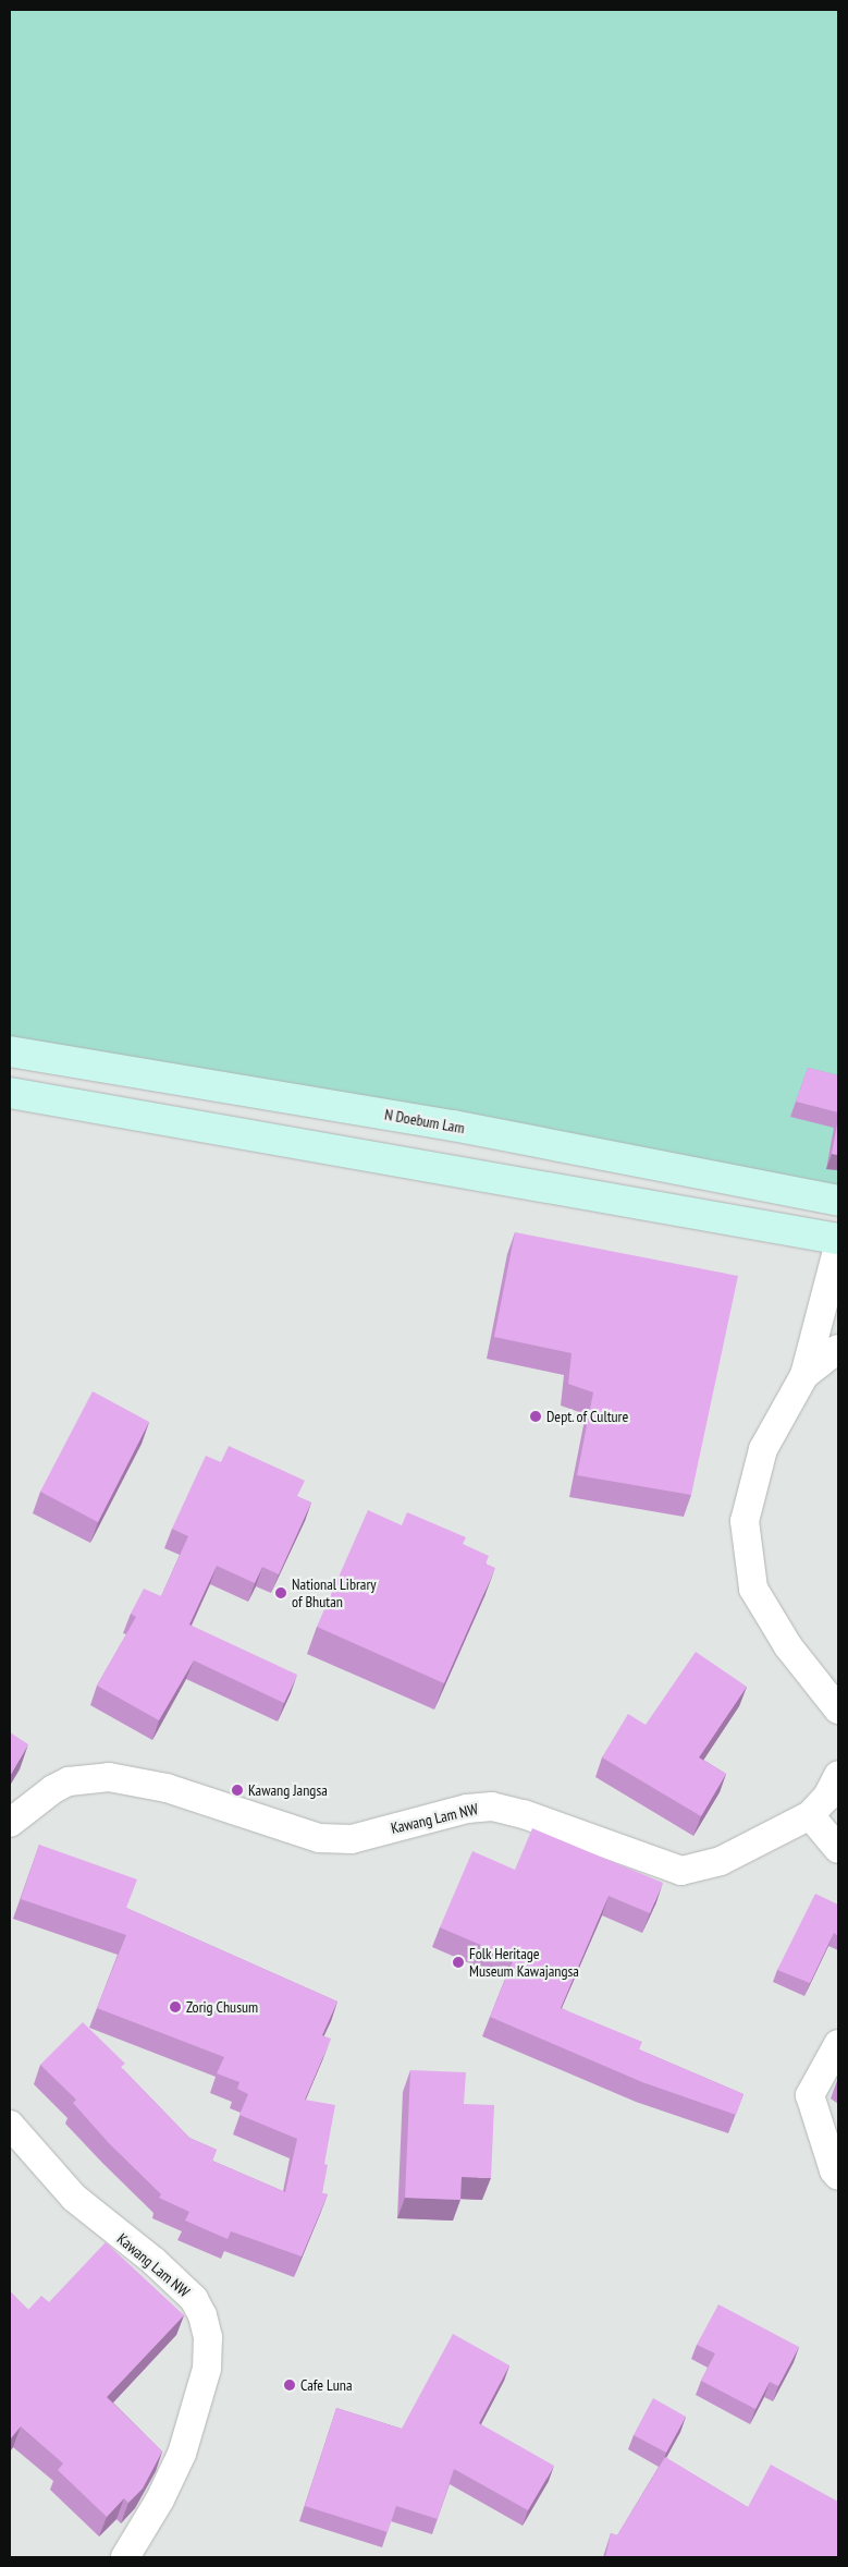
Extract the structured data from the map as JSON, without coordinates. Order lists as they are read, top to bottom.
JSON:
{
  "streets": {
    "main road": ["N Doebum Lam"],
    "street": ["Kawang Lam NW"]
  },
  "places": [
    "Dept. of Culture",
    "National Library of Bhutan",
    "Kawang Jangsa",
    "Folk Heritage Museum Kawajangsa",
    "Zorig Chusum",
    "Cafe Luna"
  ]
}
